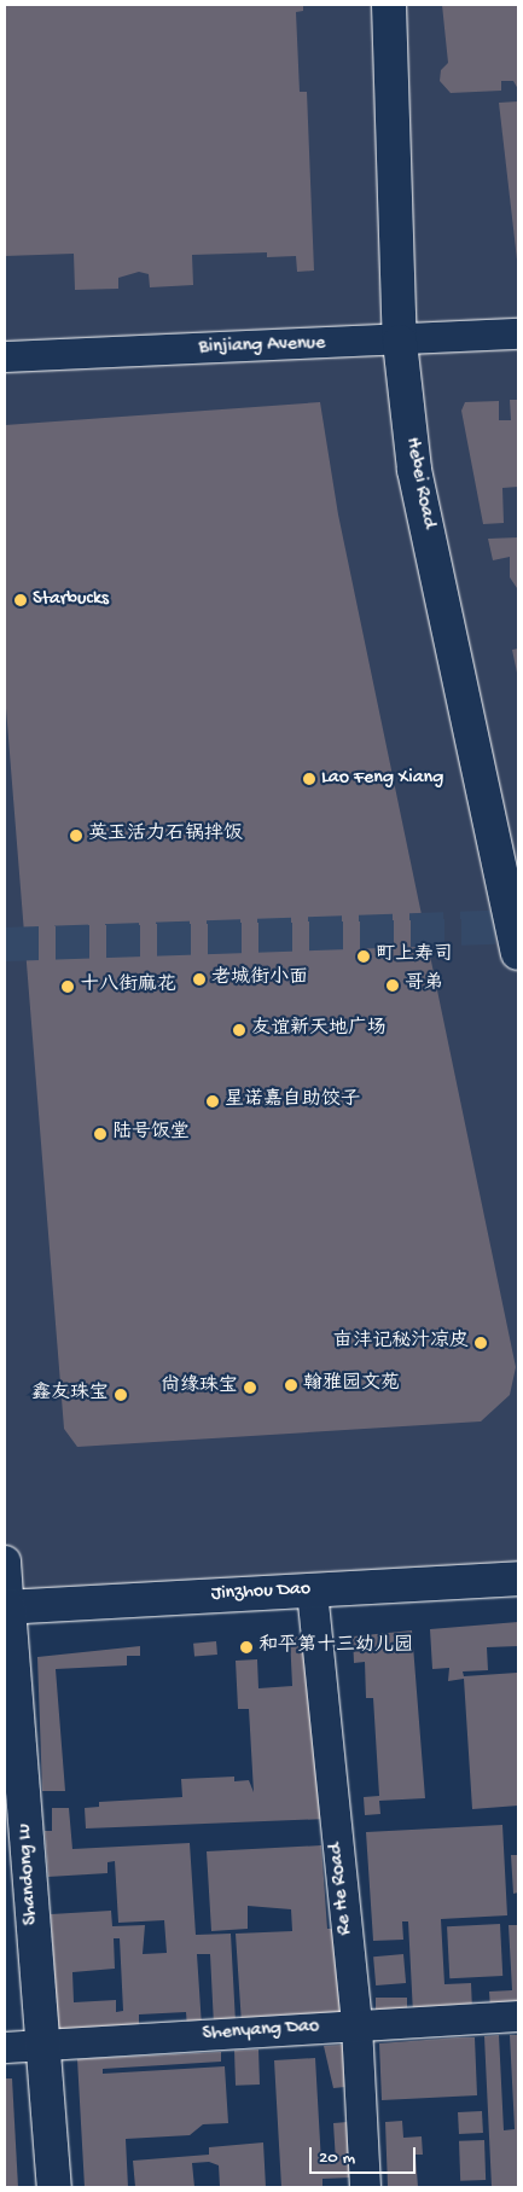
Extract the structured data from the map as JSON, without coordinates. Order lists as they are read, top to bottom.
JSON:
{
  "streets": {
    "street": [
      "Binjiang Avenue",
      "Hebei Road",
      "Jinzhou Dao",
      "Shandong Lu",
      "Re He Road",
      "Shenyang Dao"
    ]
  },
  "crossings": [
    ["Binjiang Avenue", "Hebei Road"],
    ["Jinzhou Dao", "Shandong Lu"],
    ["Jinzhou Dao", "Re He Road"],
    ["Shandong Lu", "Shenyang Dao"],
    ["Re He Road", "Shenyang Dao"]
  ],
  "places": [
    "Starbucks",
    "Lao Feng Xiang",
    "英玉活力石锅拌饭",
    "町上寿司",
    "老城街小面",
    "哥弟",
    "十八街麻花",
    "友谊新天地广场",
    "星诺嘉自助饺子",
    "陆号饭堂",
    "亩沣记秘汁凉皮",
    "翰雅园文苑",
    "尚缘珠宝",
    "鑫友珠宝",
    "和平第十三幼儿园"
  ],
  "scale_bar": "20 m"
}
